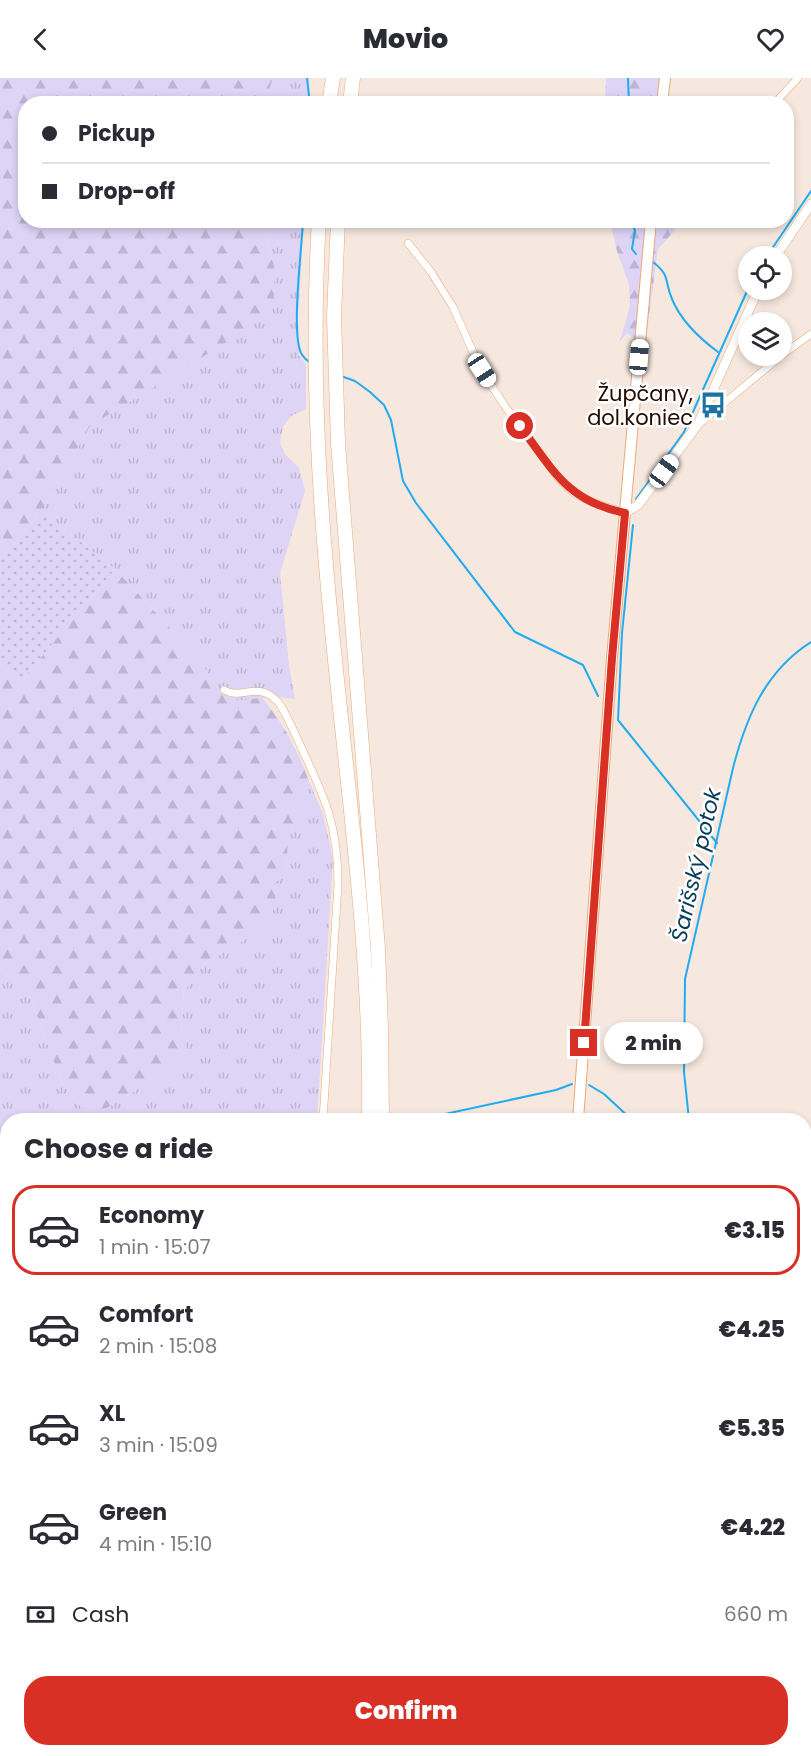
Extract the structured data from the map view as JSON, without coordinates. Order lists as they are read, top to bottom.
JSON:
{
  "water": ["Šarišský potok"],
  "places": {
    "bus stop": ["Župčany, dol.koniec"]
  },
  "page": {
    "header": "Movio",
    "banner": ["Pickup", "Drop-off"],
    "bubble": "2 min",
    "heading": "Choose a ride",
    "list": [
      {
        "name": "Economy",
        "note": "1 min · 15:07",
        "value": "€3.15"
      },
      {
        "name": "Comfort",
        "note": "2 min · 15:08",
        "value": "€4.25"
      },
      {
        "name": "XL",
        "note": "3 min · 15:09",
        "value": "€5.35"
      },
      {
        "name": "Green",
        "note": "4 min · 15:10",
        "value": "€4.22"
      }
    ],
    "pay": ["Cash", "660 m"],
    "buttons": "Confirm"
  }
}
